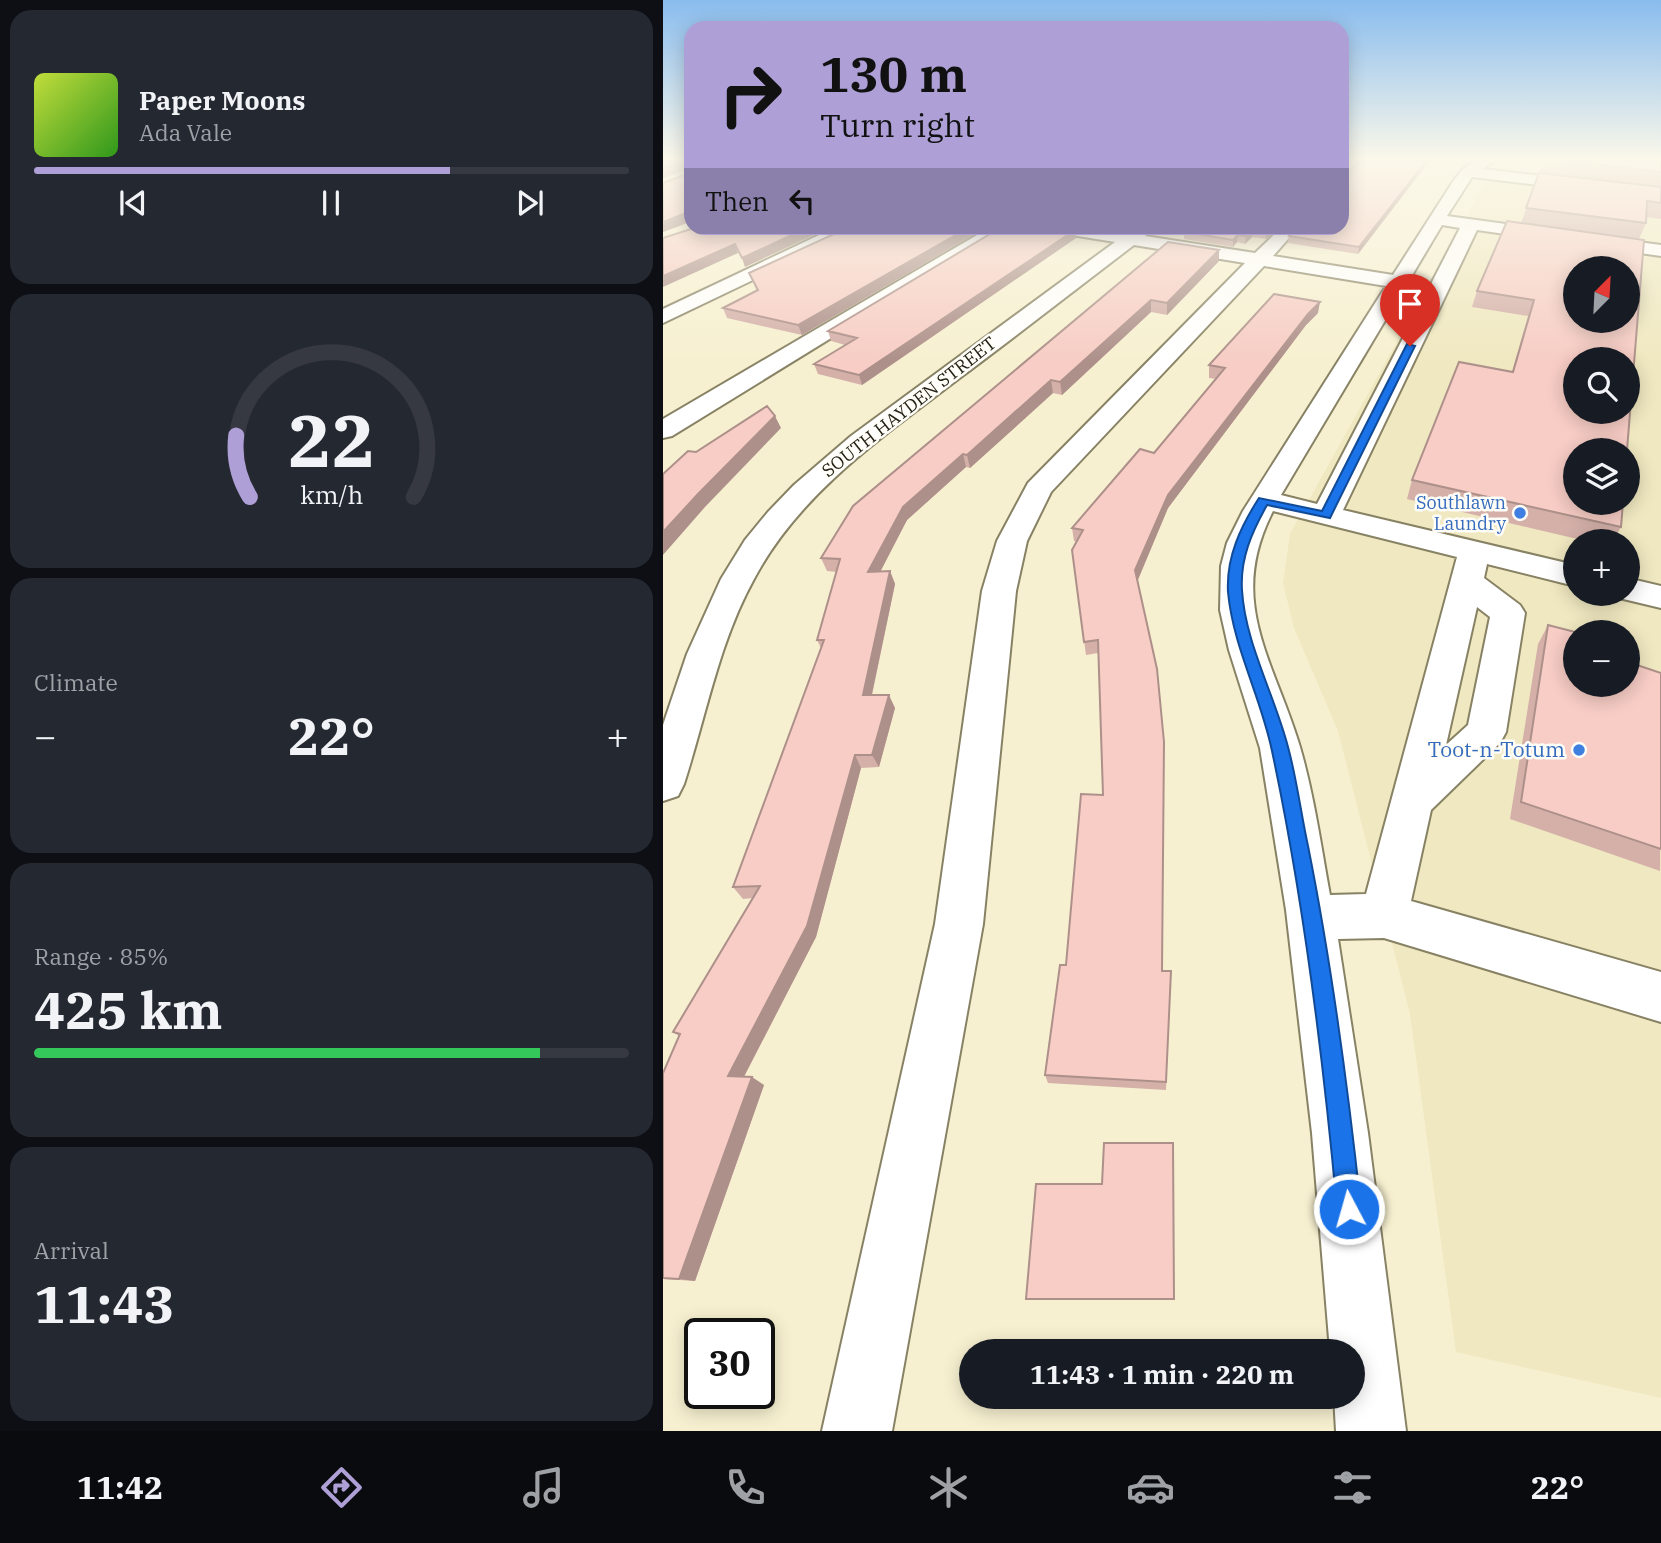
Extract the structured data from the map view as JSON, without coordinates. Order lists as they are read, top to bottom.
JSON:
{
  "streets": {
    "street": ["SOUTH HAYDEN STREET"]
  },
  "places": ["Southlawn Laundry", "Toot-n-Totum"],
  "north": "top right",
  "page": {
    "turn": ["130 m", "Turn right"],
    "song": ["Paper Moons", "Ada Vale"],
    "then": "Then",
    "map_buttons": ["+", "−"],
    "tile": [
      "Climate",
      ["Range · 85%", "425 km"],
      ["Arrival", "11:43"]
    ],
    "heat": ["−", "22°", "+"],
    "limit": "30",
    "trip": "11:43 · 1 min · 220 m",
    "tabs": ["11:42", "22°"],
    "gauge": ["22", "km/h"]
  }
}
